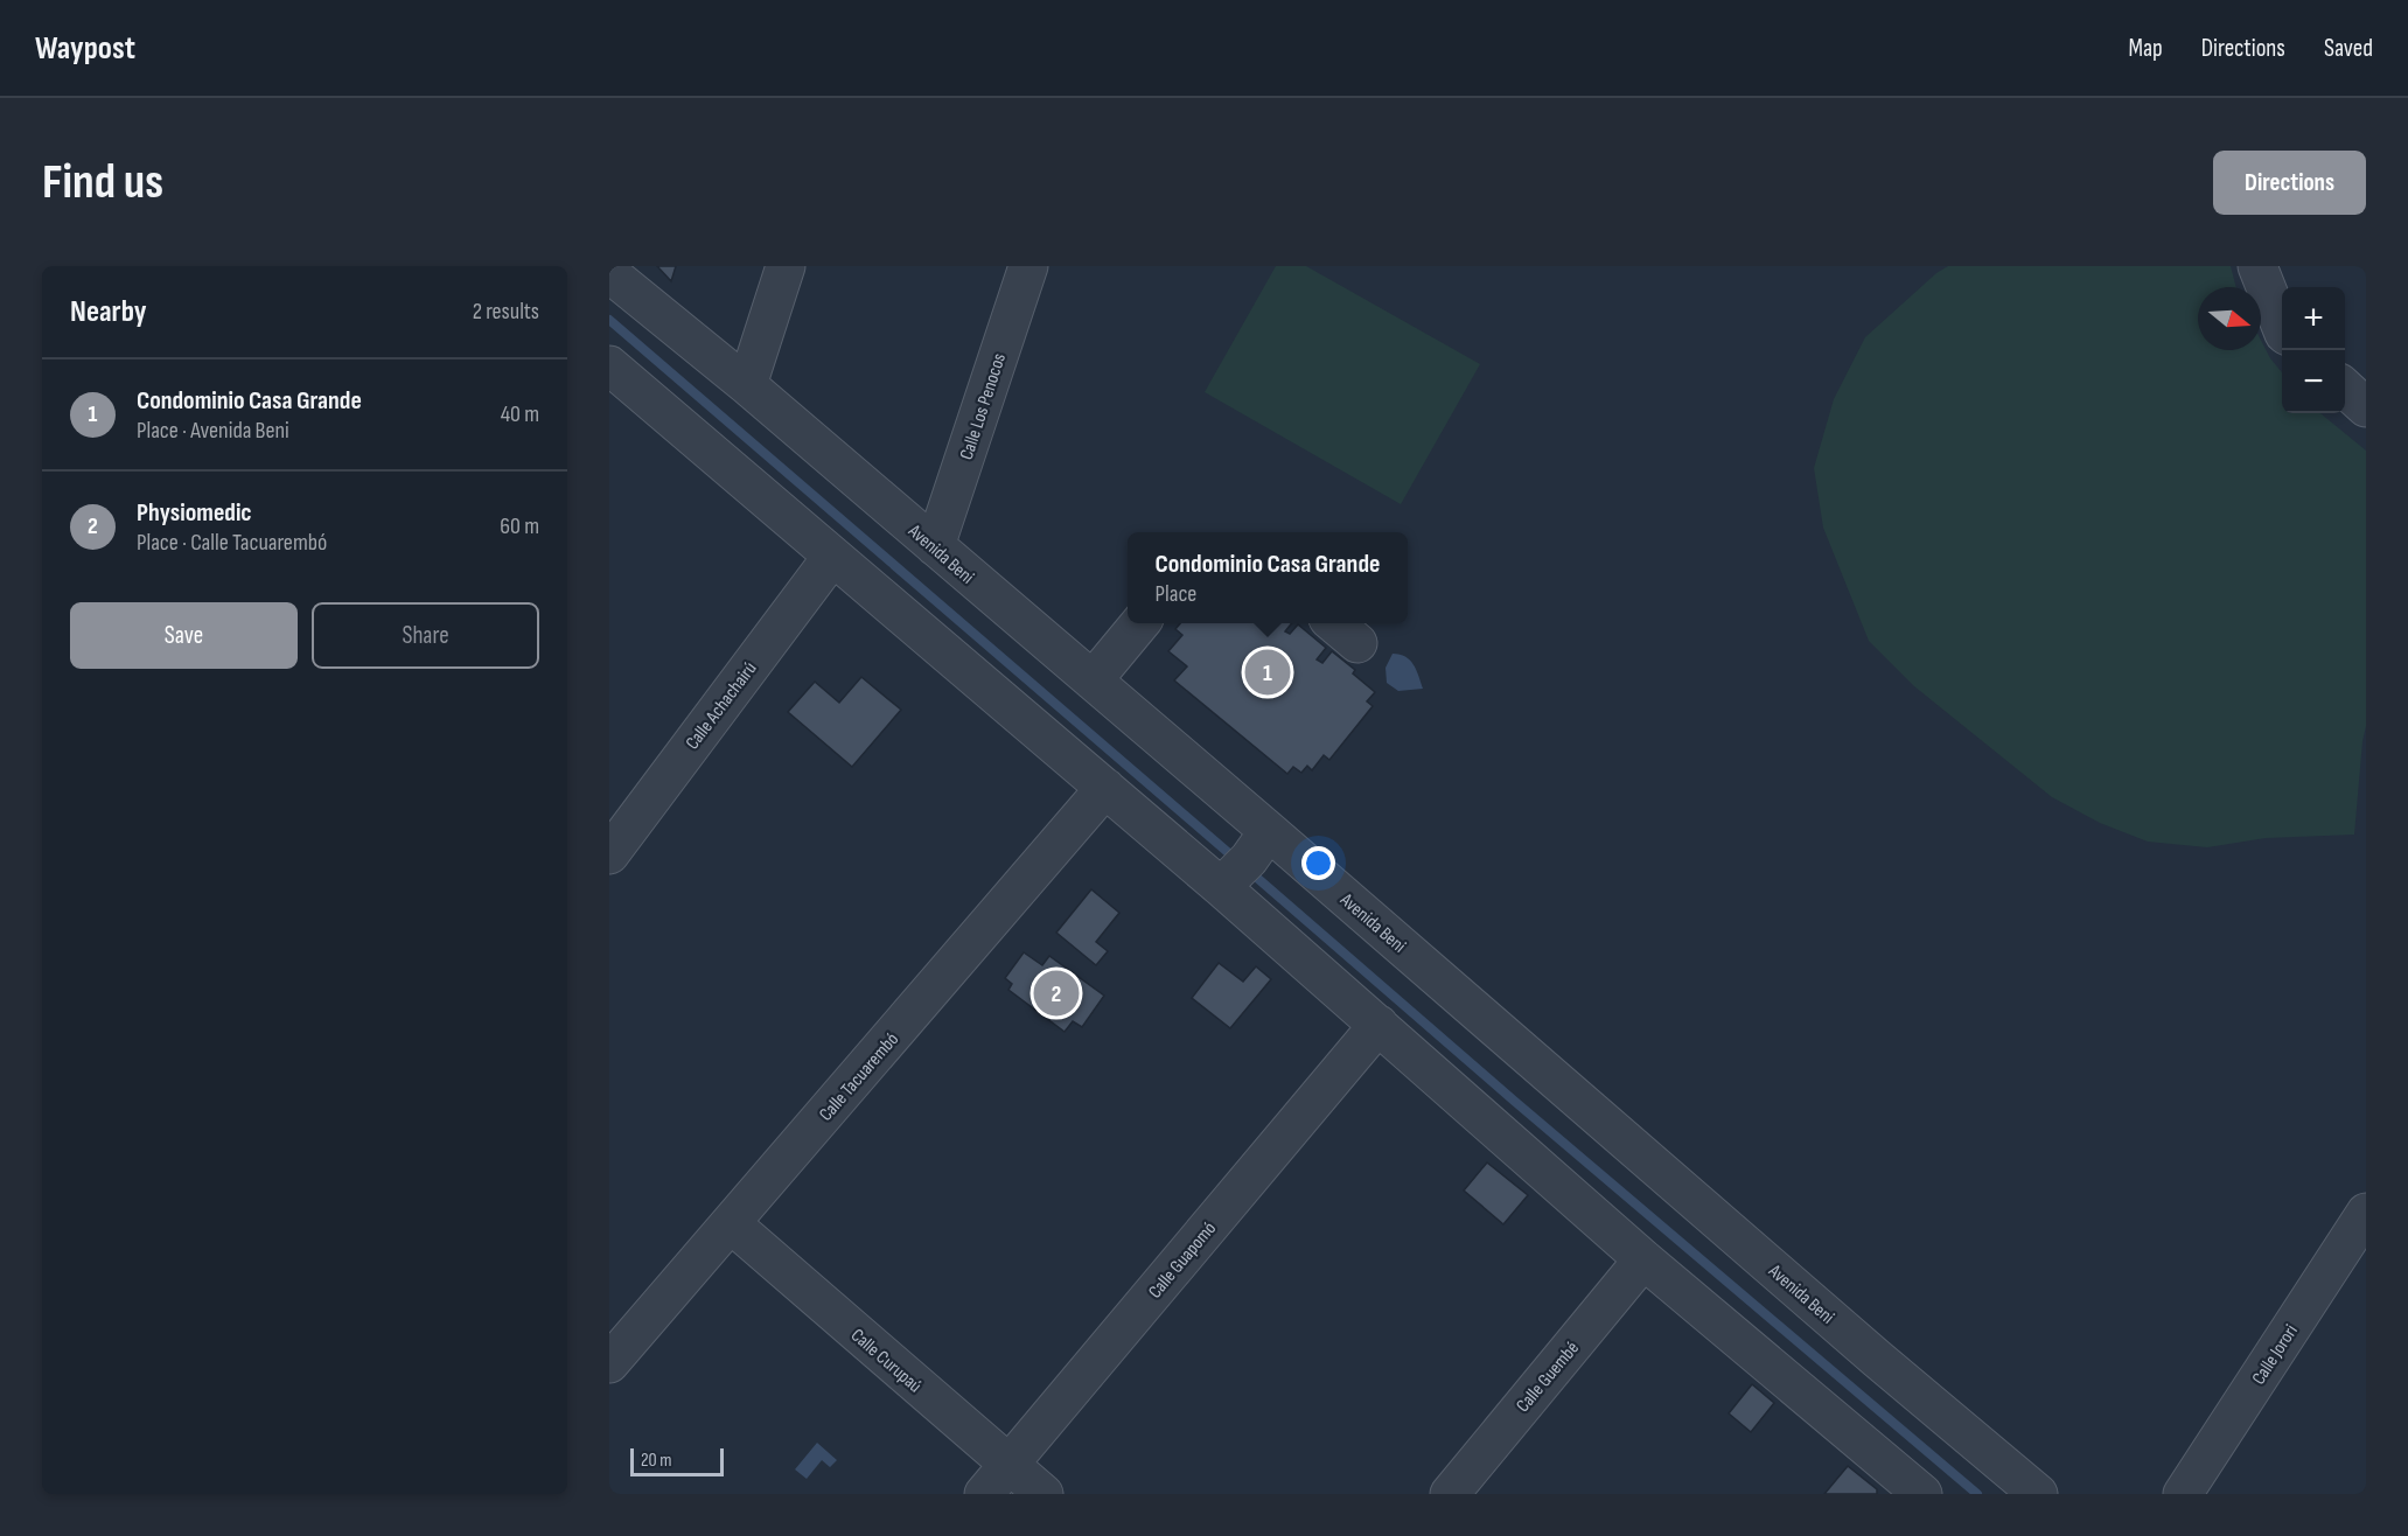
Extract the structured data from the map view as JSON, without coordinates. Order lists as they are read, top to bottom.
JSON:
{
  "streets": {
    "street": [
      "Calle Los Penocos",
      "Avenida Beni",
      "Calle Achachairú",
      "Calle Tacuarembó",
      "Calle Guapomó",
      "Calle Jorori",
      "Calle Curupaú",
      "Calle Guembé"
    ]
  },
  "crossings": [
    ["Calle Los Penocos", "Avenida Beni"],
    ["Calle Tacuarembó", "Calle Curupaú"],
    ["Calle Guapomó", "Calle Curupaú"]
  ],
  "scale_bar": "20 m",
  "north": "right",
  "page": {
    "header": "Waypost",
    "nav": ["Map", "Directions", "Saved"],
    "buttons": [
      "Directions",
      ["Save", "Share"]
    ],
    "title": "Find us",
    "heading": ["Nearby", "2 results"],
    "map_buttons": ["+", "−"],
    "list": [
      {
        "mark": "1",
        "name": "Condominio Casa Grande",
        "note": "Place · Avenida Beni",
        "value": "40 m"
      },
      {
        "mark": "2",
        "name": "Physiomedic",
        "note": "Place · Calle Tacuarembó",
        "value": "60 m"
      }
    ],
    "popup": ["Condominio Casa Grande", "Place"],
    "pins": ["1", "2"],
    "scale": "20 m"
  }
}
